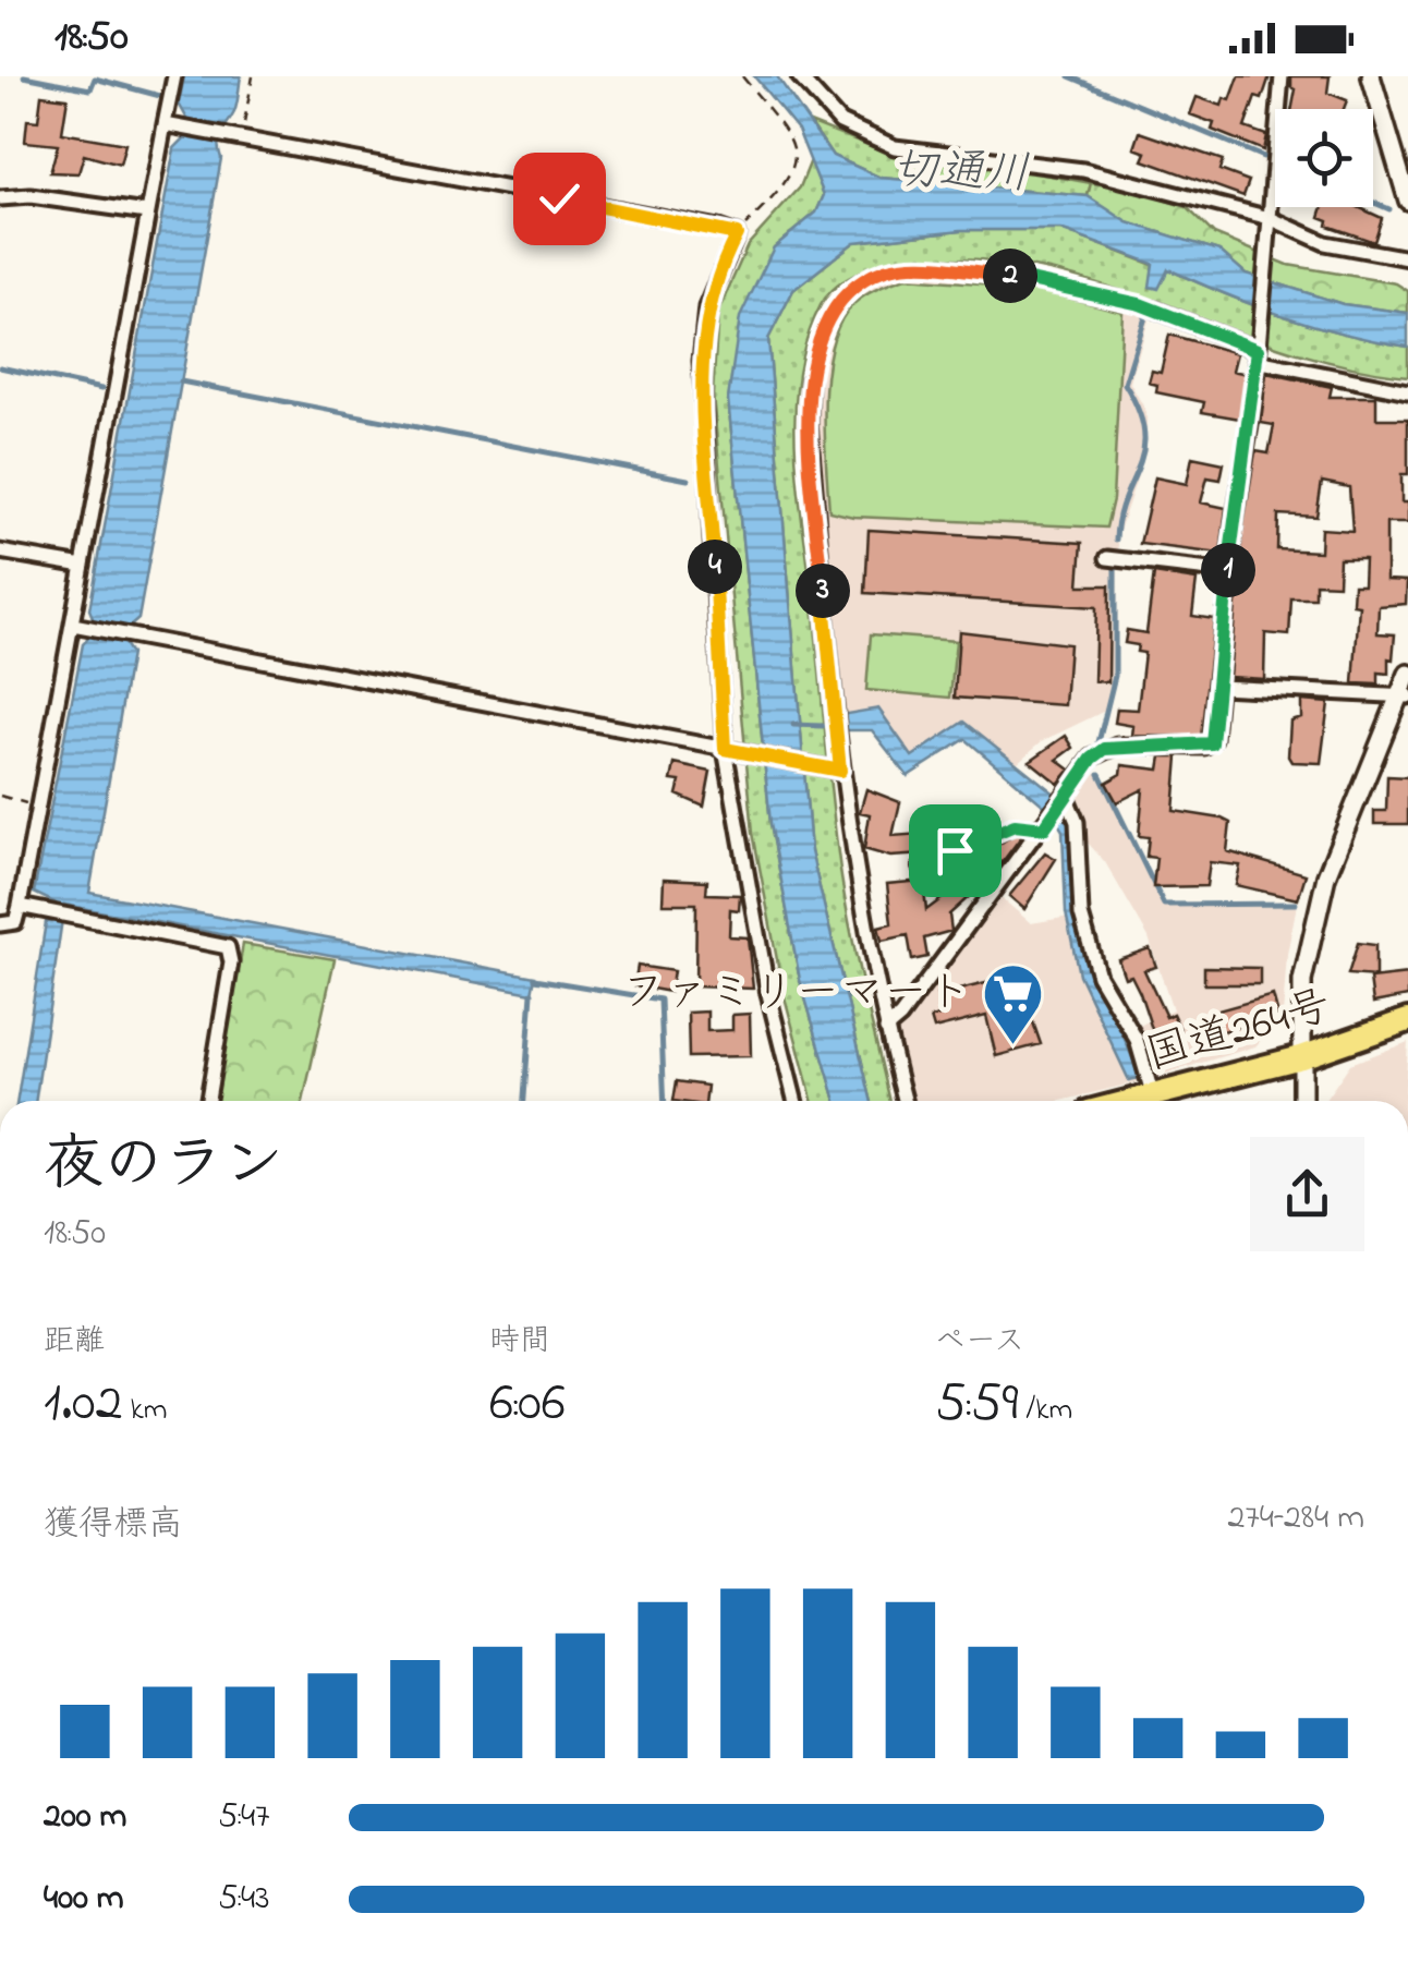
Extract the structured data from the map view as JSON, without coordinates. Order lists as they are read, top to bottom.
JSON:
{
  "streets": {
    "highway": ["国道264号"]
  },
  "water": ["切通川"],
  "places": {
    "supermarket": ["ファミリーマート"]
  },
  "page": {
    "status": "18:50",
    "pins": [
      "2",
      "4",
      "1",
      "3"
    ],
    "heading": ["夜のラン", "18:50"],
    "stats": [
      ["距離", "1.02 km"],
      ["時間", "6:06"],
      ["ペース", "5:59 /km"]
    ],
    "chart": ["獲得標高", "274–284 m"],
    "list": [
      {
        "name": "200 m",
        "note": "5:47"
      },
      {
        "name": "400 m",
        "note": "5:43"
      }
    ]
  }
}
